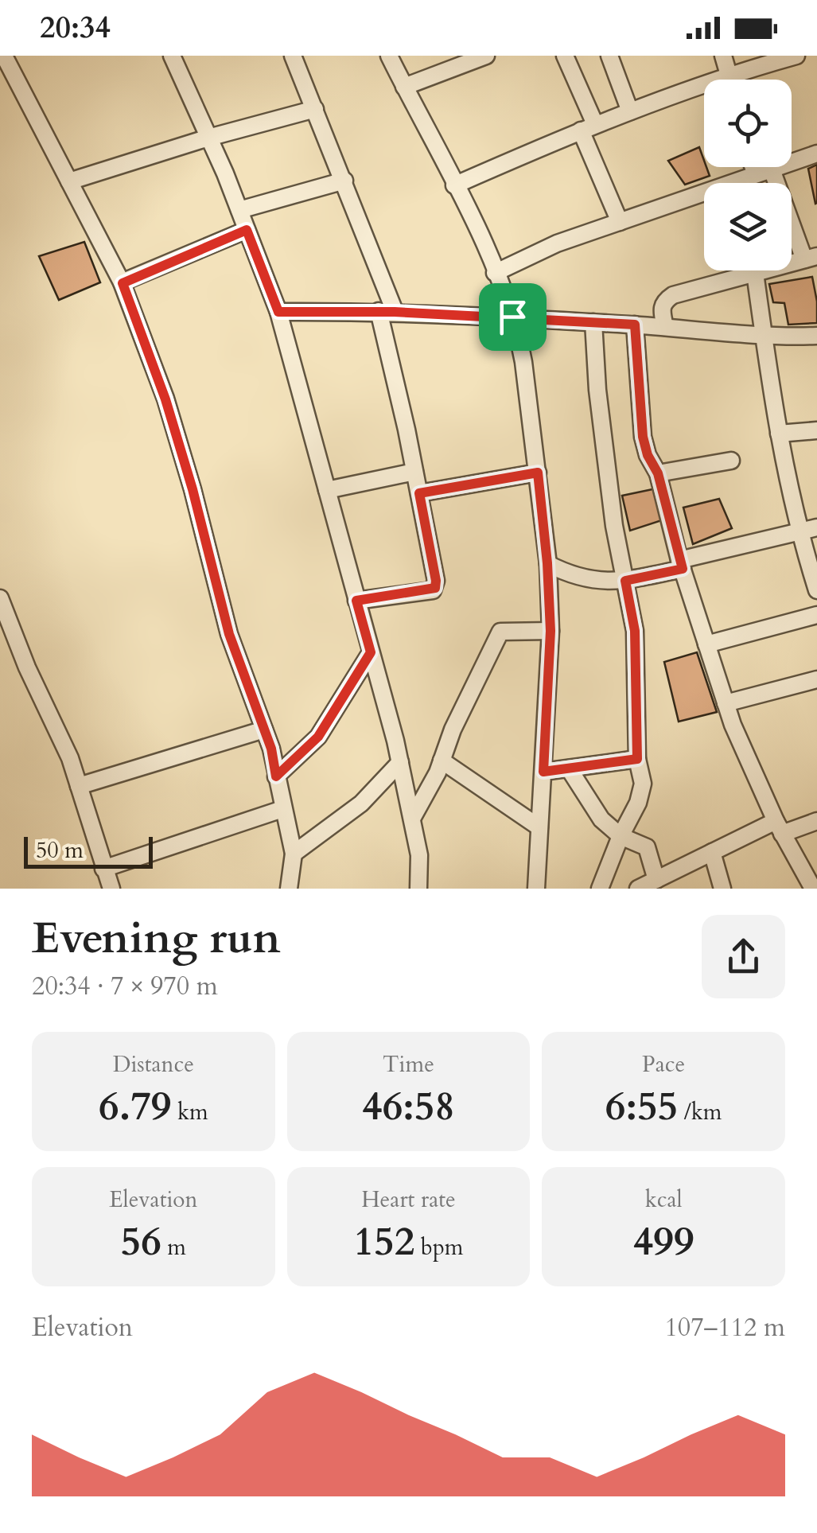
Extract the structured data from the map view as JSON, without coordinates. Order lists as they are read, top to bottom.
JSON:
{
  "scale_bar": "50 m",
  "page": {
    "status": "20:34",
    "scale": "50 m",
    "heading": ["Evening run", "20:34 · 7 × 970 m"],
    "stats": [
      ["Distance", "6.79 km"],
      ["Time", "46:58"],
      ["Pace", "6:55 /km"],
      ["Elevation", "56 m"],
      ["Heart rate", "152 bpm"],
      ["kcal", "499"]
    ],
    "chart": ["Elevation", "107–112 m"]
  }
}
